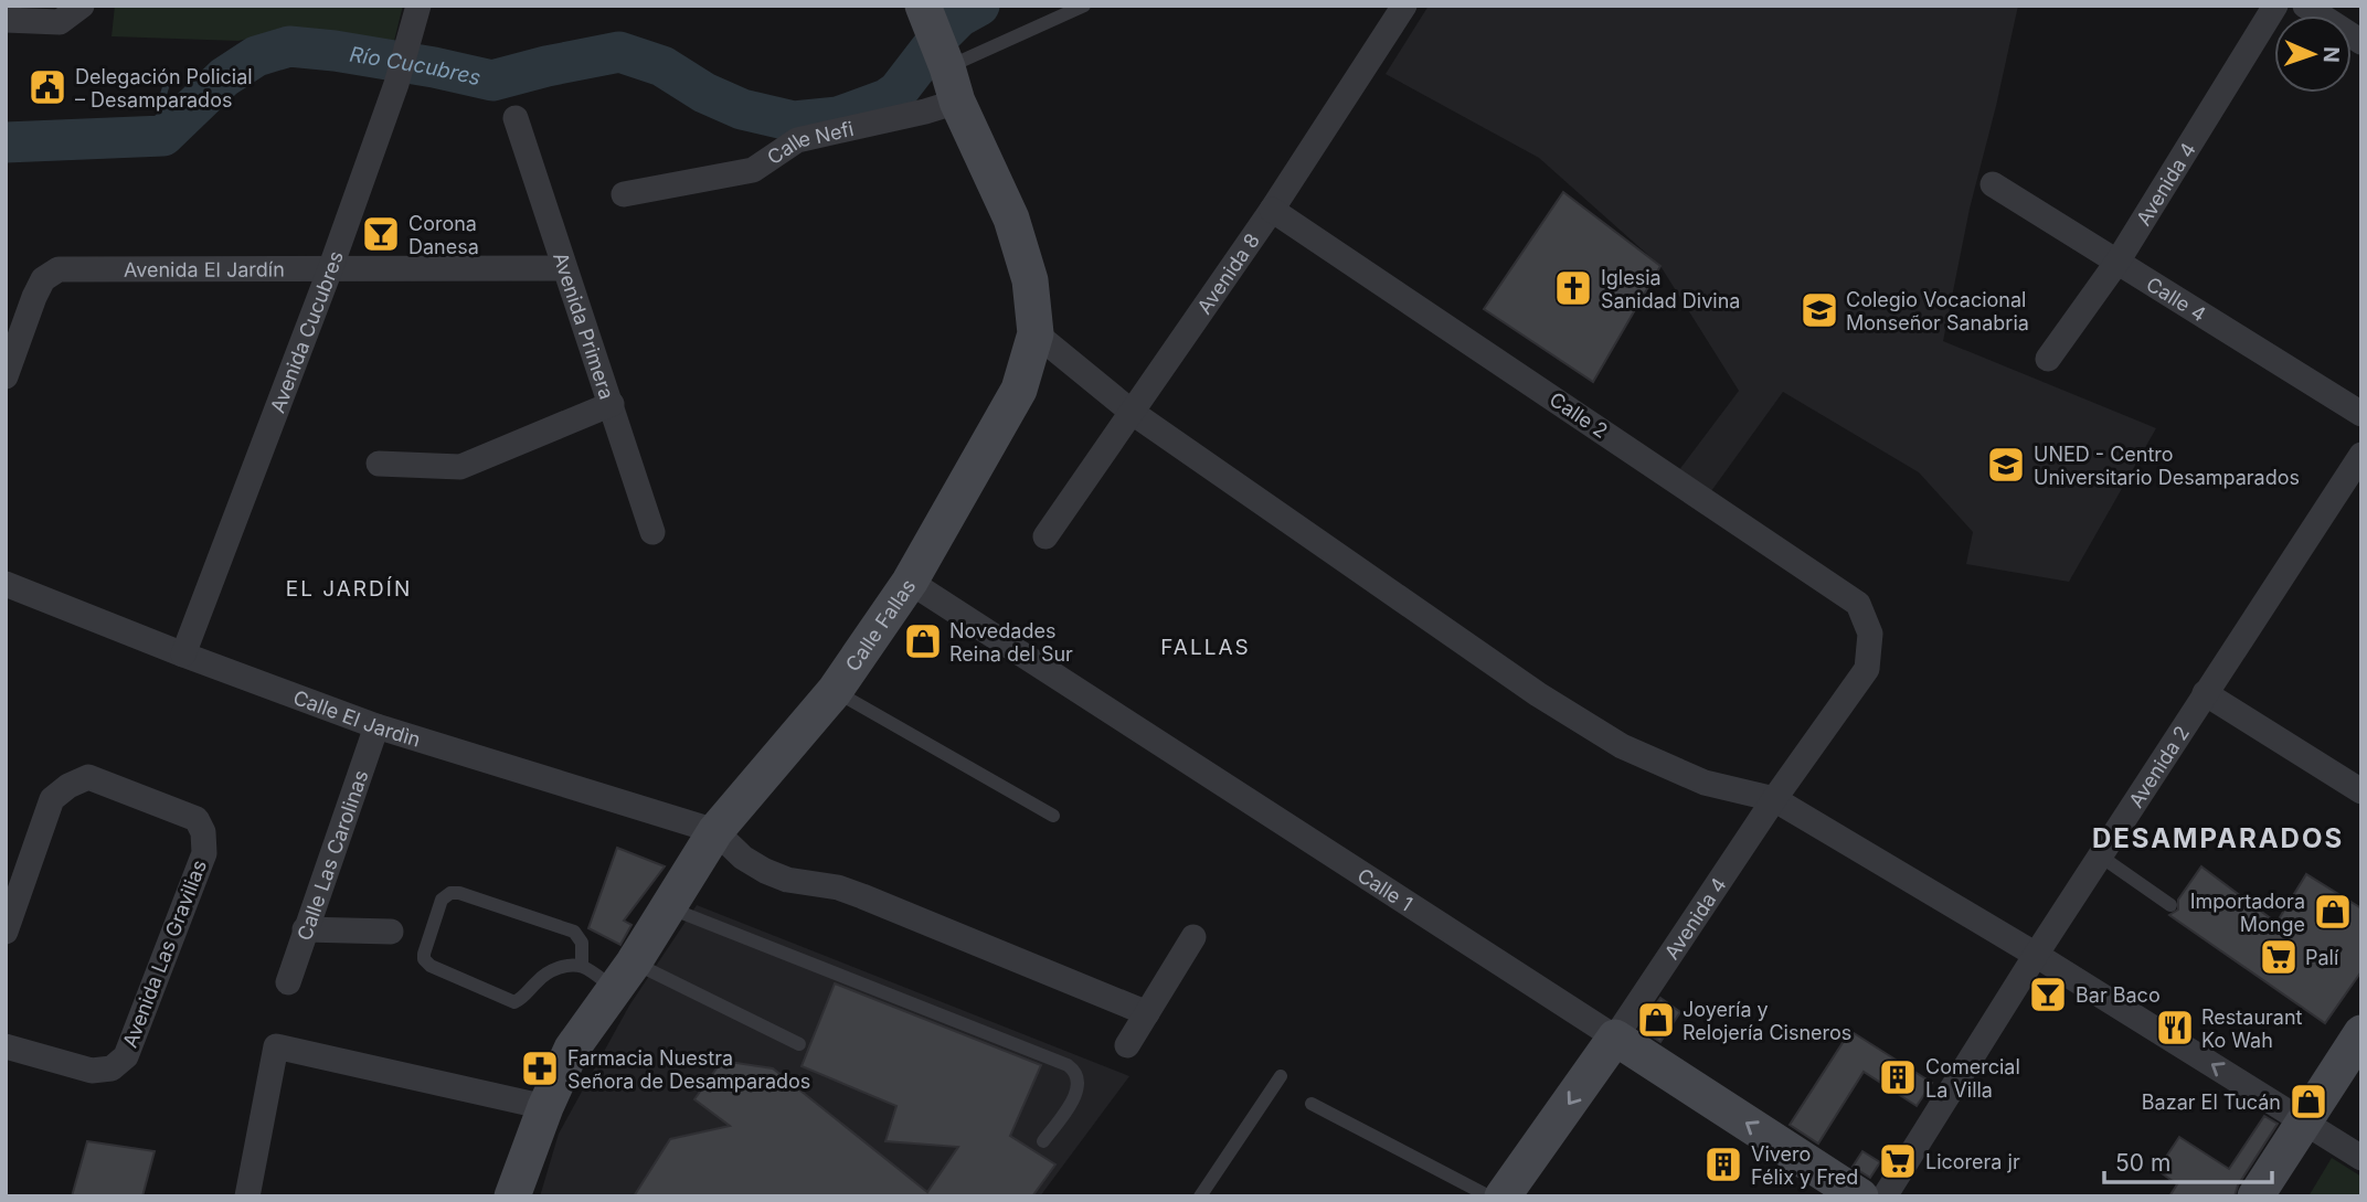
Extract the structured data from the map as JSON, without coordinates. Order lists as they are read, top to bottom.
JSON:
{
  "streets": {
    "street": [
      "Calle Nefi",
      "Avenida 4",
      "Avenida El Jardín",
      "Avenida 8",
      "Calle 4",
      "Avenida Primera",
      "Avenida Cucubres",
      "Calle 2",
      "Calle Fallas",
      "Calle El Jardìn",
      "Avenida 2",
      "Calle Las Carolinas",
      "Calle 1",
      "Avenida Las Gravilias"
    ]
  },
  "crossings": [
    ["Calle Nefi", "Calle Fallas"],
    ["Avenida 4", "Calle 4"],
    ["Avenida 4", "Calle 2"],
    ["Avenida 4", "Calle 1"],
    ["Avenida El Jardín", "Avenida Primera"],
    ["Avenida El Jardín", "Avenida Cucubres"],
    ["Avenida 8", "Calle 2"],
    ["Avenida Cucubres", "Calle El Jardìn"],
    ["Calle Fallas", "Calle El Jardìn"],
    ["Calle Fallas", "Calle 1"],
    ["Calle El Jardìn", "Calle Las Carolinas"]
  ],
  "districts": ["EL JARDÍN", "FALLAS", "DESAMPARADOS"],
  "water": ["Río Cucubres"],
  "places": {
    "public building": ["Delegación Policial – Desamparados"],
    "bar": ["Corona Danesa", "Bar Baco"],
    "church": ["Iglesia Sanidad Divina"],
    "school or university": ["Colegio Vocacional Monseñor Sanabria", "UNED - Centro Universitario Desamparados"],
    "shop": [
      "Novedades Reina del Sur",
      "Importadora Monge",
      "Joyería y Relojería Cisneros",
      "Bazar El Tucán"
    ],
    "supermarket": ["Palí", "Licorera jr"],
    "restaurant": ["Restaurant Ko Wah"],
    "pharmacy": ["Farmacia Nuestra Señora de Desamparados"],
    "building": ["Comercial La Villa", "Vivero Félix y Fred"]
  },
  "scale_bar": "50 m",
  "north": "right"
}
